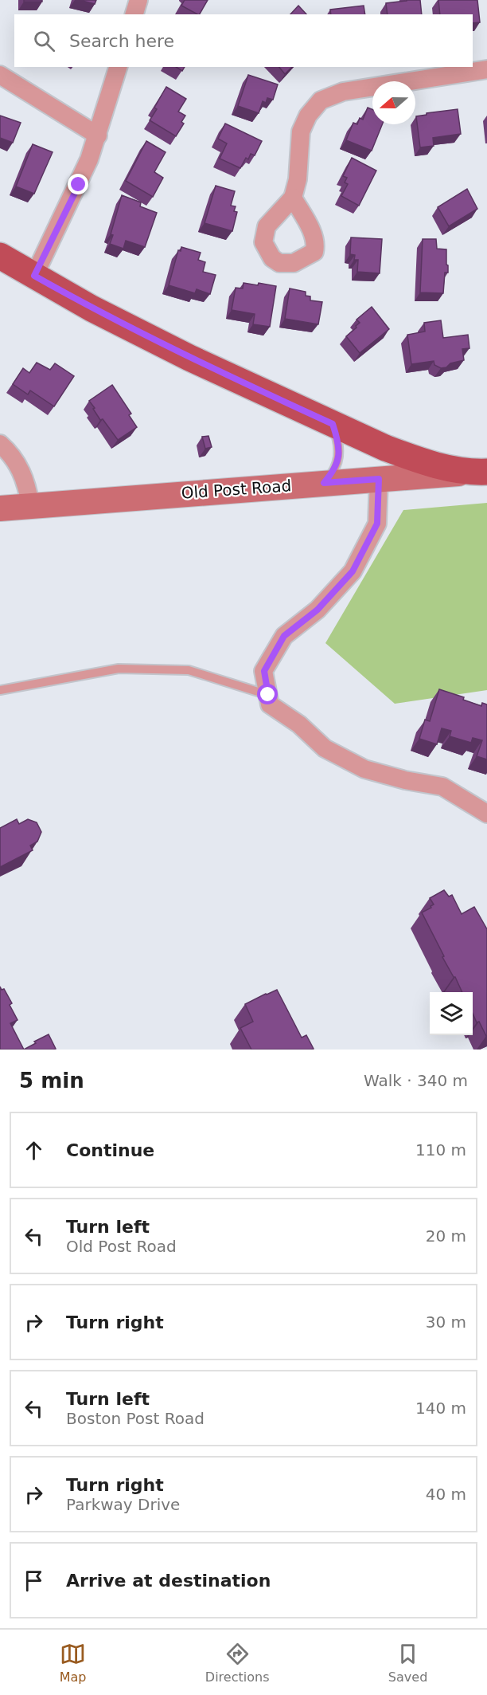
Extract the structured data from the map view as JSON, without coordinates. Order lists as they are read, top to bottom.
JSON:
{
  "streets": {
    "street": ["Old Post Road"]
  },
  "north": "left",
  "page": {
    "search": "Search here",
    "heading": ["5 min", "Walk · 340 m"],
    "list": [
      ["Continue", "110 m"],
      ["Turn left", "Old Post Road", "20 m"],
      ["Turn right", "30 m"],
      ["Turn left", "Boston Post Road", "140 m"],
      ["Turn right", "Parkway Drive", "40 m"],
      "Arrive at destination"
    ],
    "nav": ["Map", "Directions", "Saved"]
  }
}
